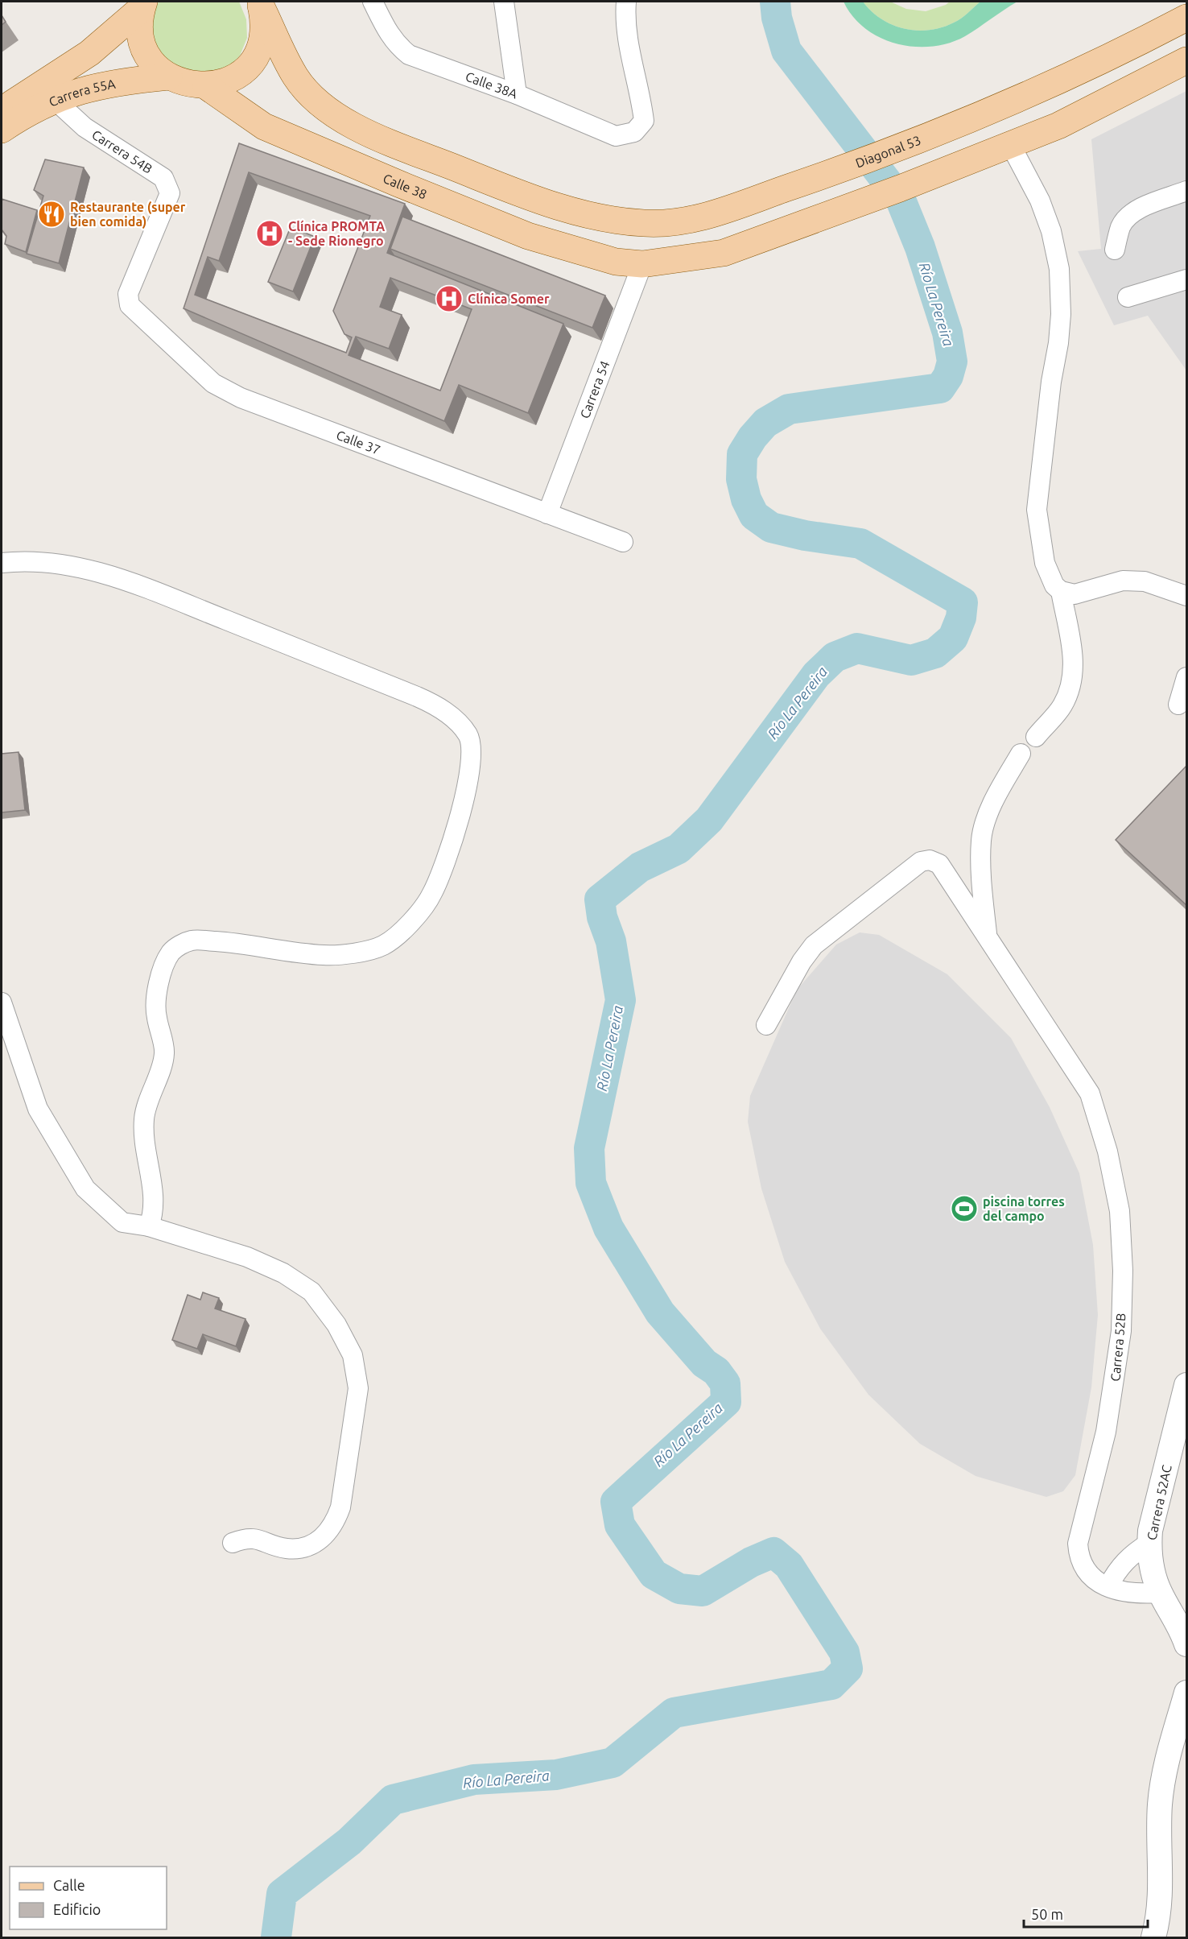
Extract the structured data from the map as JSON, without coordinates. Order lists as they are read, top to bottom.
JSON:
{
  "streets": {
    "main road": ["Carrera 55A", "Diagonal 53", "Calle 38"],
    "street": [
      "Calle 38A",
      "Carrera 54B",
      "Carrera 54",
      "Calle 37",
      "Carrera 52B",
      "Carrera 52AC"
    ]
  },
  "crossings": [
    ["Carrera 55A", "Carrera 54B"],
    ["Carrera 54B", "Calle 37"],
    ["Calle 38", "Carrera 54"],
    ["Carrera 54", "Calle 37"],
    ["Carrera 52B", "Carrera 52AC"]
  ],
  "water": ["Río La Pereira"],
  "places": {
    "restaurant": ["Restaurante (super bien comida)"],
    "hospital": ["Clínica PROMTA - Sede Rionegro", "Clínica Somer"],
    "sports": ["piscina torres del campo"]
  },
  "legend": ["Calle", "Edificio"],
  "scale_bar": "50 m"
}
